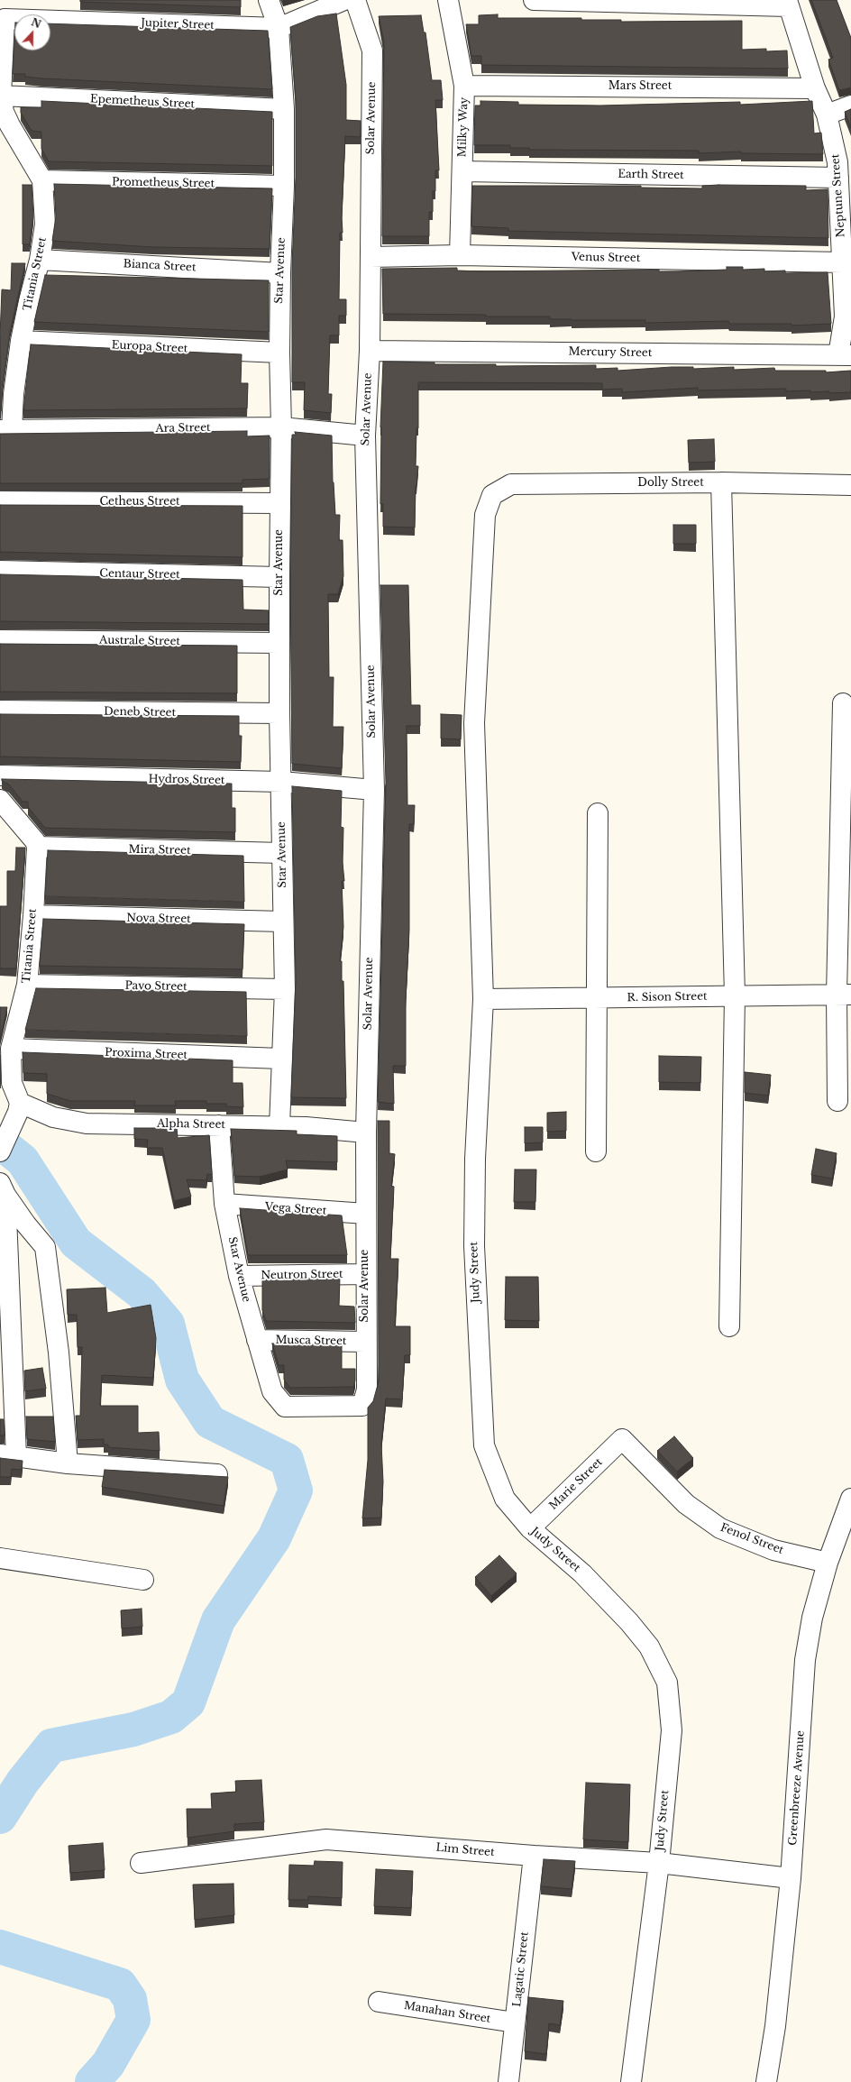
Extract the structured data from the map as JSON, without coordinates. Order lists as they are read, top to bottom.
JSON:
{
  "streets": {
    "street": [
      "Jupiter Street",
      "Mars Street",
      "Epemetheus Street",
      "Solar Avenue",
      "Milky Way",
      "Earth Street",
      "Prometheus Street",
      "Neptune Street",
      "Venus Street",
      "Bianca Street",
      "Star Avenue",
      "Titania Street",
      "Europa Street",
      "Mercury Street",
      "Ara Street",
      "Dolly Street",
      "Cetheus Street",
      "Centaur Street",
      "Australe Street",
      "Deneb Street",
      "Hydros Street",
      "Mira Street",
      "Nova Street",
      "Pavo Street",
      "R. Sison Street",
      "Proxima Street",
      "Alpha Street",
      "Vega Street",
      "Judy Street",
      "Neutron Street",
      "Musca Street",
      "Marie Street",
      "Fenol Street",
      "Greenbreeze Avenue",
      "Lim Street",
      "Lagatic Street",
      "Manahan Street"
    ]
  },
  "crossings": [
    ["Jupiter Street", "Star Avenue"],
    ["Jupiter Street", "Titania Street"],
    ["Mars Street", "Milky Way"],
    ["Mars Street", "Neptune Street"],
    ["Epemetheus Street", "Star Avenue"],
    ["Epemetheus Street", "Titania Street"],
    ["Solar Avenue", "Venus Street"],
    ["Solar Avenue", "Star Avenue"],
    ["Solar Avenue", "Mercury Street"],
    ["Solar Avenue", "Ara Street"],
    ["Solar Avenue", "Hydros Street"],
    ["Solar Avenue", "Alpha Street"],
    ["Solar Avenue", "Vega Street"],
    ["Solar Avenue", "Neutron Street"],
    ["Solar Avenue", "Musca Street"],
    ["Milky Way", "Earth Street"],
    ["Milky Way", "Venus Street"],
    ["Earth Street", "Neptune Street"],
    ["Prometheus Street", "Star Avenue"],
    ["Prometheus Street", "Titania Street"],
    ["Neptune Street", "Venus Street"],
    ["Neptune Street", "Mercury Street"],
    ["Bianca Street", "Star Avenue"],
    ["Bianca Street", "Titania Street"],
    ["Star Avenue", "Europa Street"],
    ["Star Avenue", "Ara Street"],
    ["Star Avenue", "Cetheus Street"],
    ["Star Avenue", "Centaur Street"],
    ["Star Avenue", "Australe Street"],
    ["Star Avenue", "Deneb Street"],
    ["Star Avenue", "Hydros Street"],
    ["Star Avenue", "Mira Street"],
    ["Star Avenue", "Nova Street"],
    ["Star Avenue", "Pavo Street"],
    ["Star Avenue", "Proxima Street"],
    ["Star Avenue", "Alpha Street"],
    ["Star Avenue", "Vega Street"],
    ["Star Avenue", "Neutron Street"],
    ["Star Avenue", "Musca Street"],
    ["Titania Street", "Europa Street"],
    ["Titania Street", "Ara Street"],
    ["Titania Street", "Mira Street"],
    ["Titania Street", "Nova Street"],
    ["Titania Street", "Pavo Street"],
    ["Titania Street", "Proxima Street"],
    ["Titania Street", "Alpha Street"],
    ["Dolly Street", "Judy Street"],
    ["R. Sison Street", "Judy Street"],
    ["Judy Street", "Marie Street"],
    ["Judy Street", "Lim Street"],
    ["Marie Street", "Fenol Street"],
    ["Fenol Street", "Greenbreeze Avenue"],
    ["Greenbreeze Avenue", "Lim Street"],
    ["Lim Street", "Lagatic Street"],
    ["Lagatic Street", "Manahan Street"]
  ],
  "north": "top"
}
